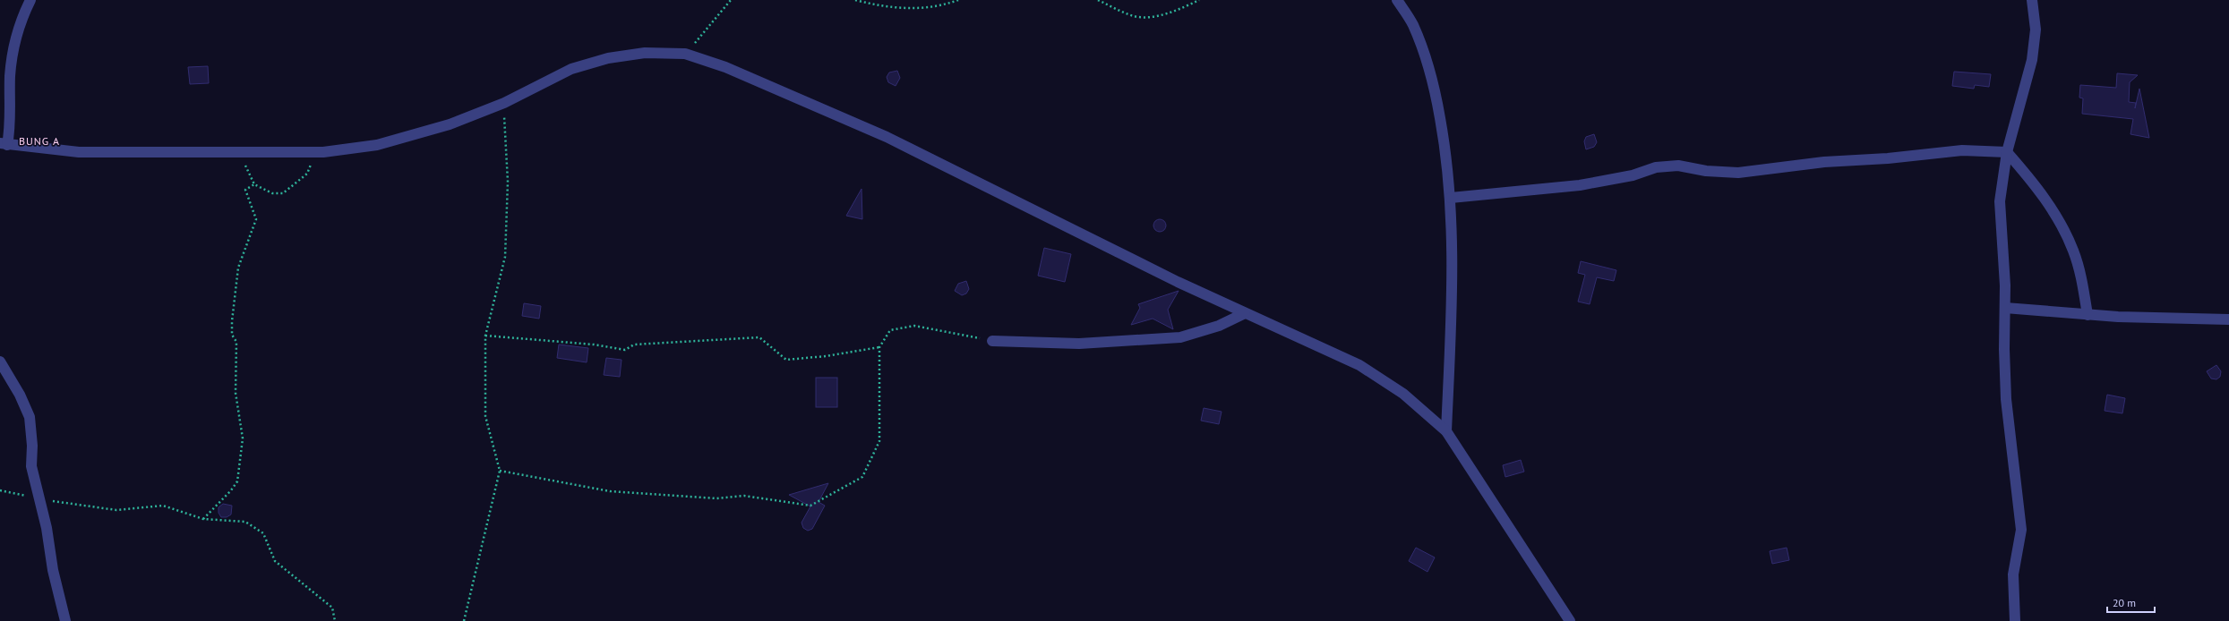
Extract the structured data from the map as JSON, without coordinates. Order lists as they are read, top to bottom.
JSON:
{
  "districts": ["BUNG A"],
  "scale_bar": "20 m"
}
